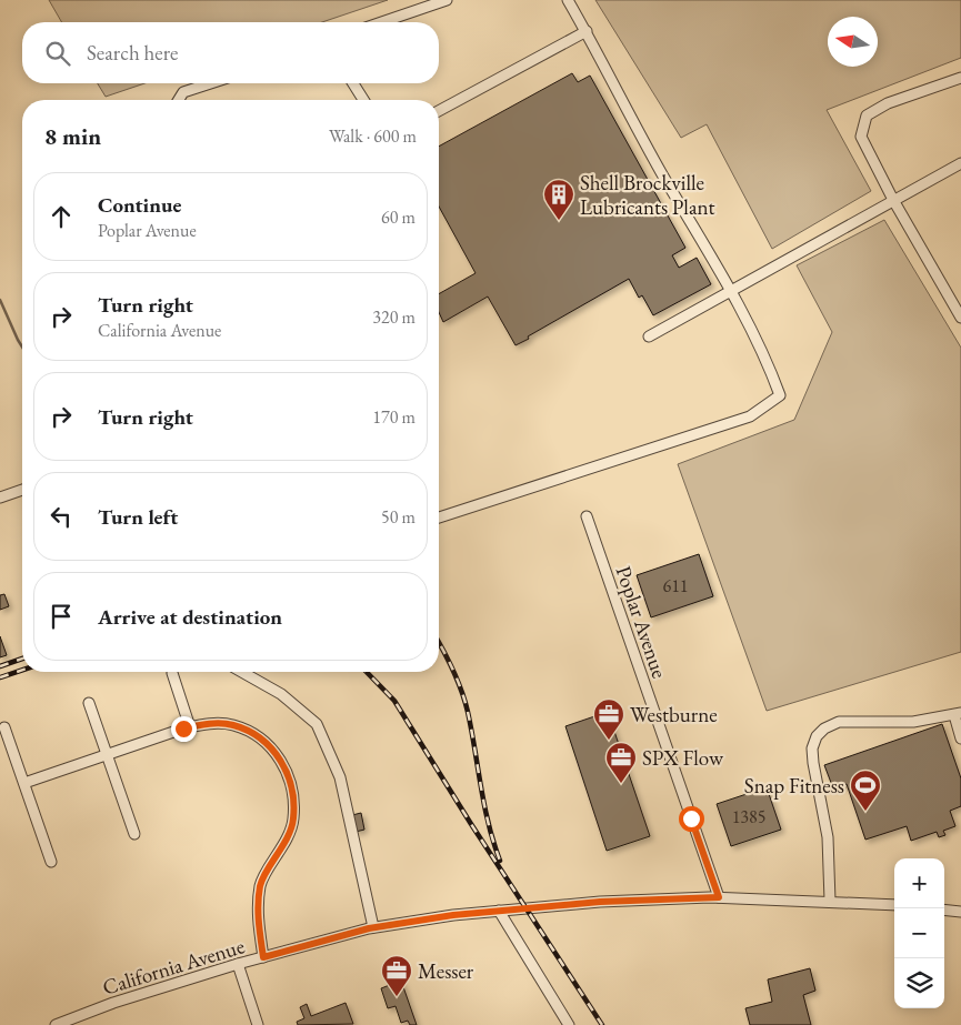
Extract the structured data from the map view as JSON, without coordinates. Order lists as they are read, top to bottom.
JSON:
{
  "streets": {
    "street": ["Poplar Avenue", "California Avenue"]
  },
  "crossings": [
    ["Poplar Avenue", "California Avenue"]
  ],
  "places": {
    "building": ["Shell Brockville Lubricants Plant"],
    "office": ["Westburne", "SPX Flow", "Messer"],
    "sports": ["Snap Fitness"]
  },
  "house_numbers": ["611", "1385"],
  "north": "left",
  "page": {
    "search": "Search here",
    "heading": ["8 min", "Walk · 600 m"],
    "list": [
      ["Continue", "Poplar Avenue", "60 m"],
      ["Turn right", "California Avenue", "320 m"],
      ["Turn right", "170 m"],
      ["Turn left", "50 m"],
      "Arrive at destination"
    ],
    "map_buttons": ["+", "−"]
  }
}
